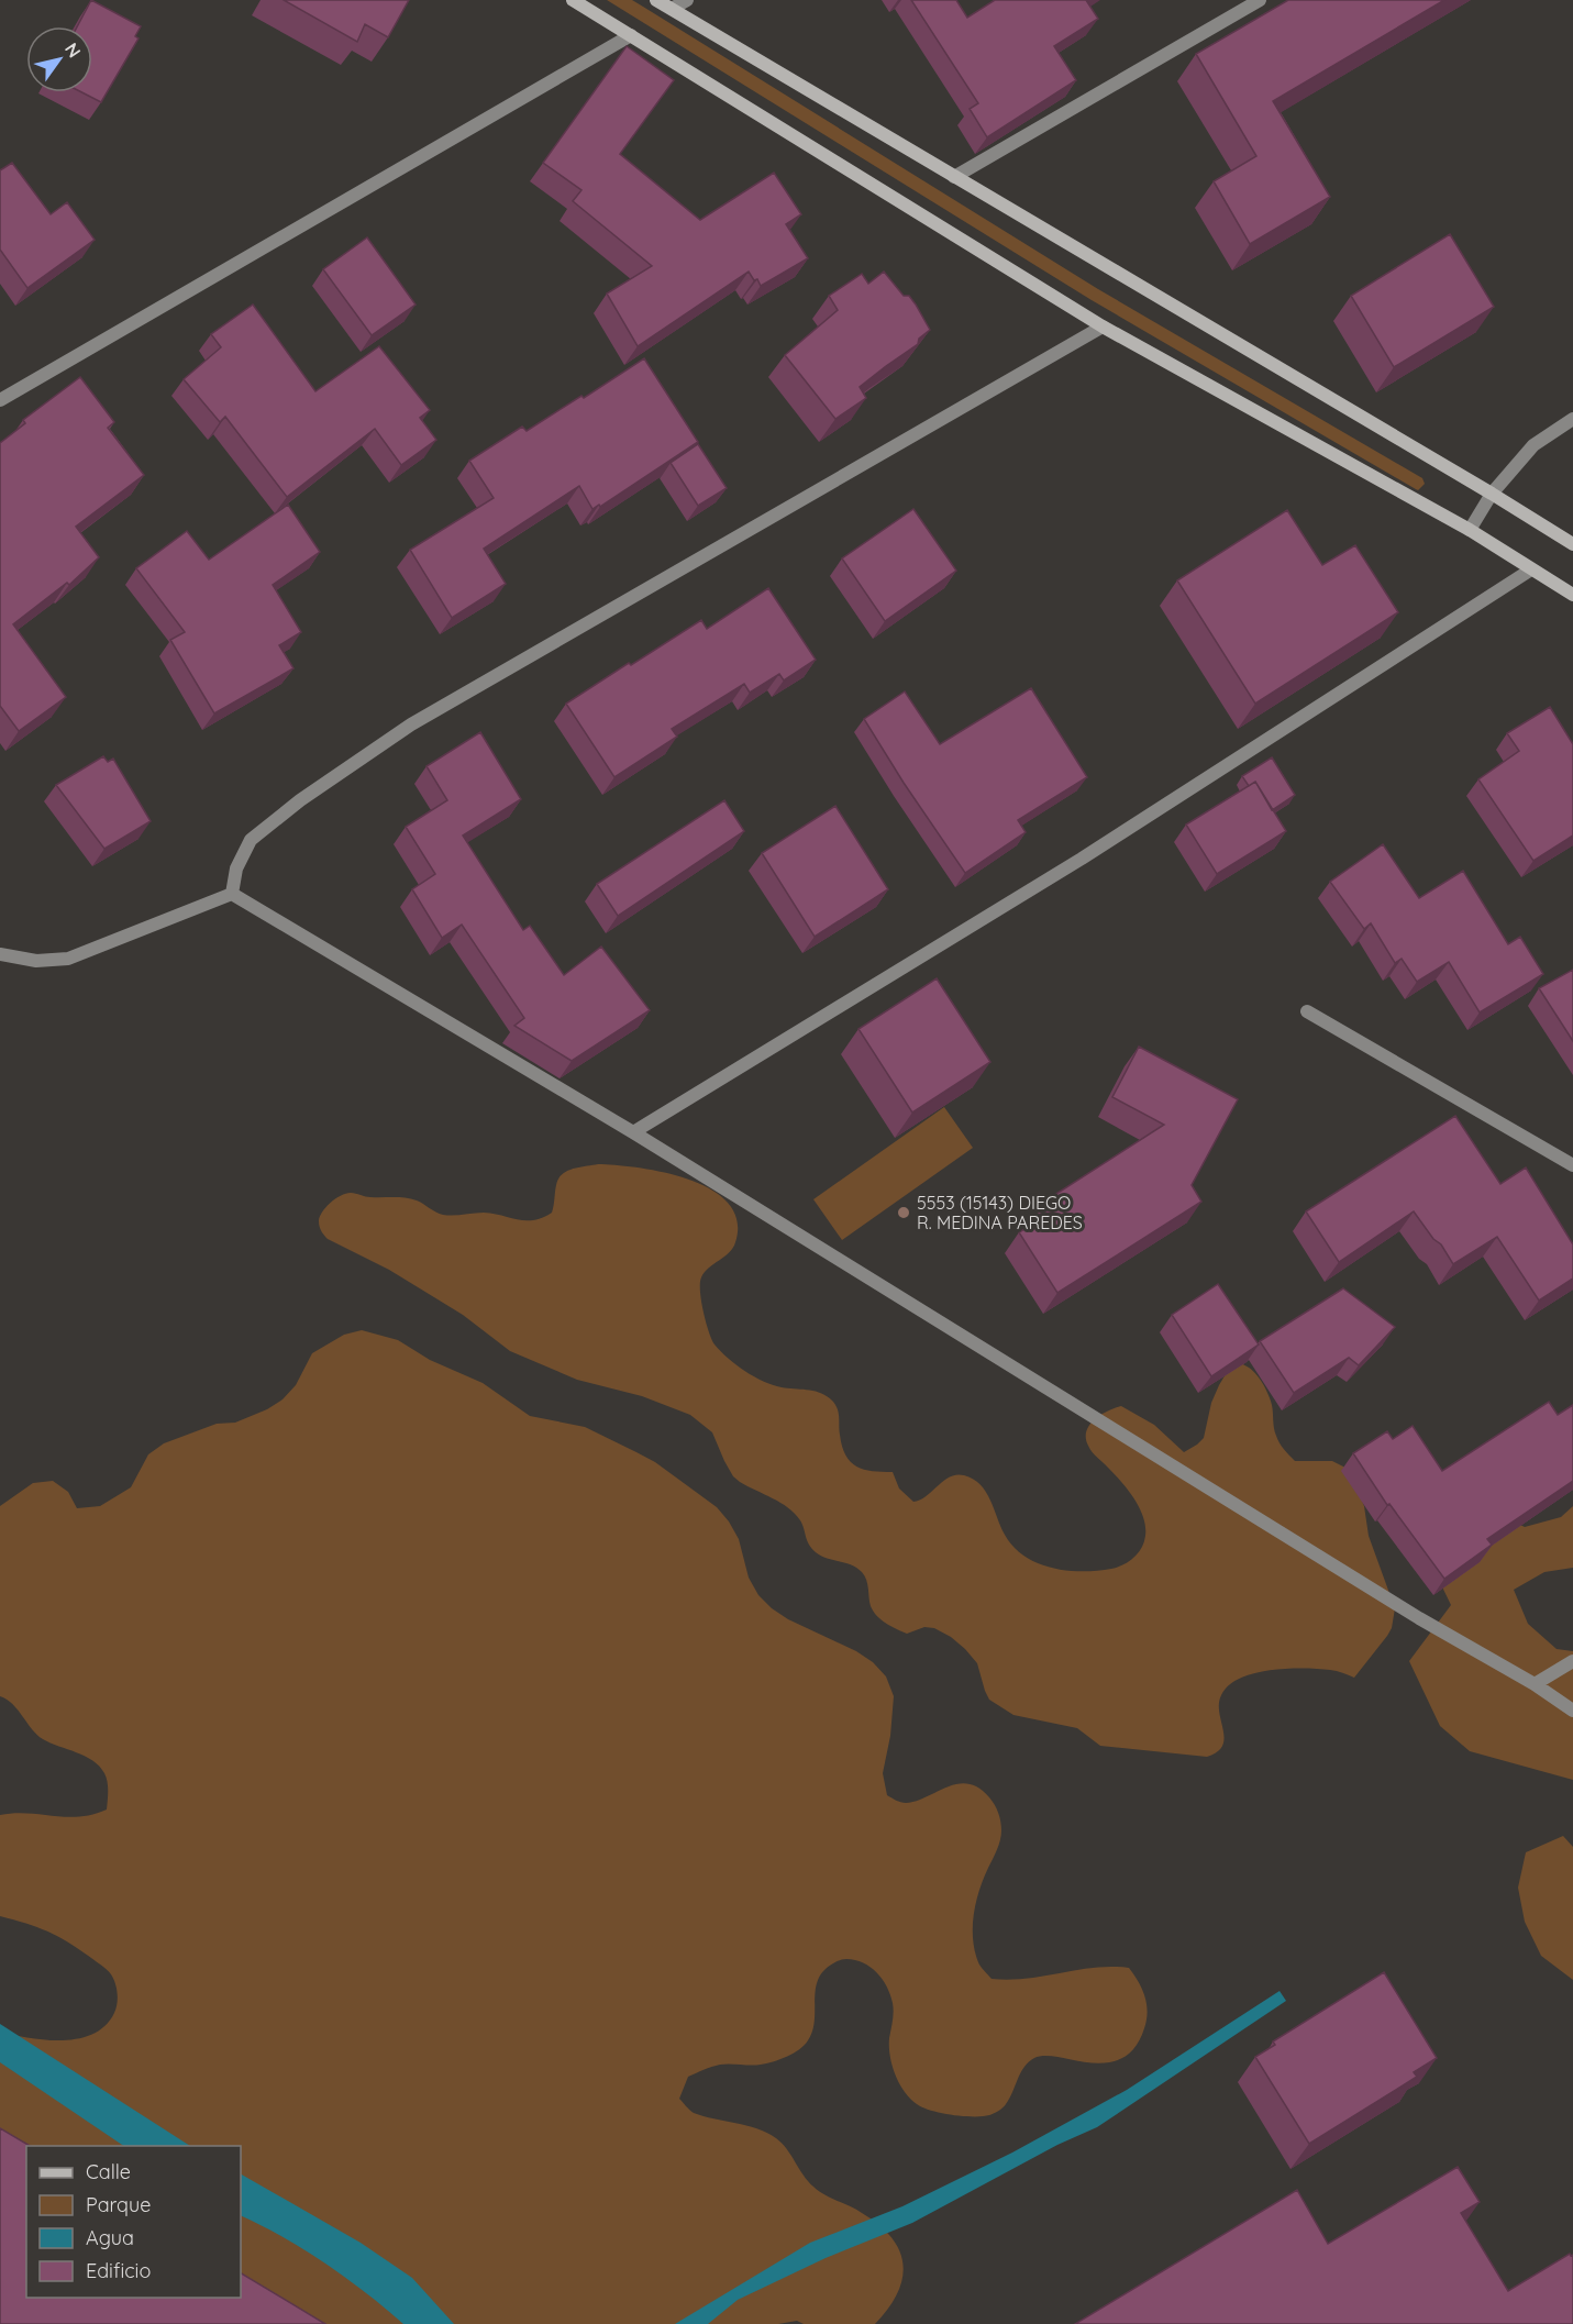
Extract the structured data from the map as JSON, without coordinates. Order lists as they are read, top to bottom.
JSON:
{
  "places": ["5553 (15143) DIEGO R. MEDINA PAREDES"],
  "legend": [
    "Calle",
    "Parque",
    "Agua",
    "Edificio"
  ],
  "north": "top right"
}
